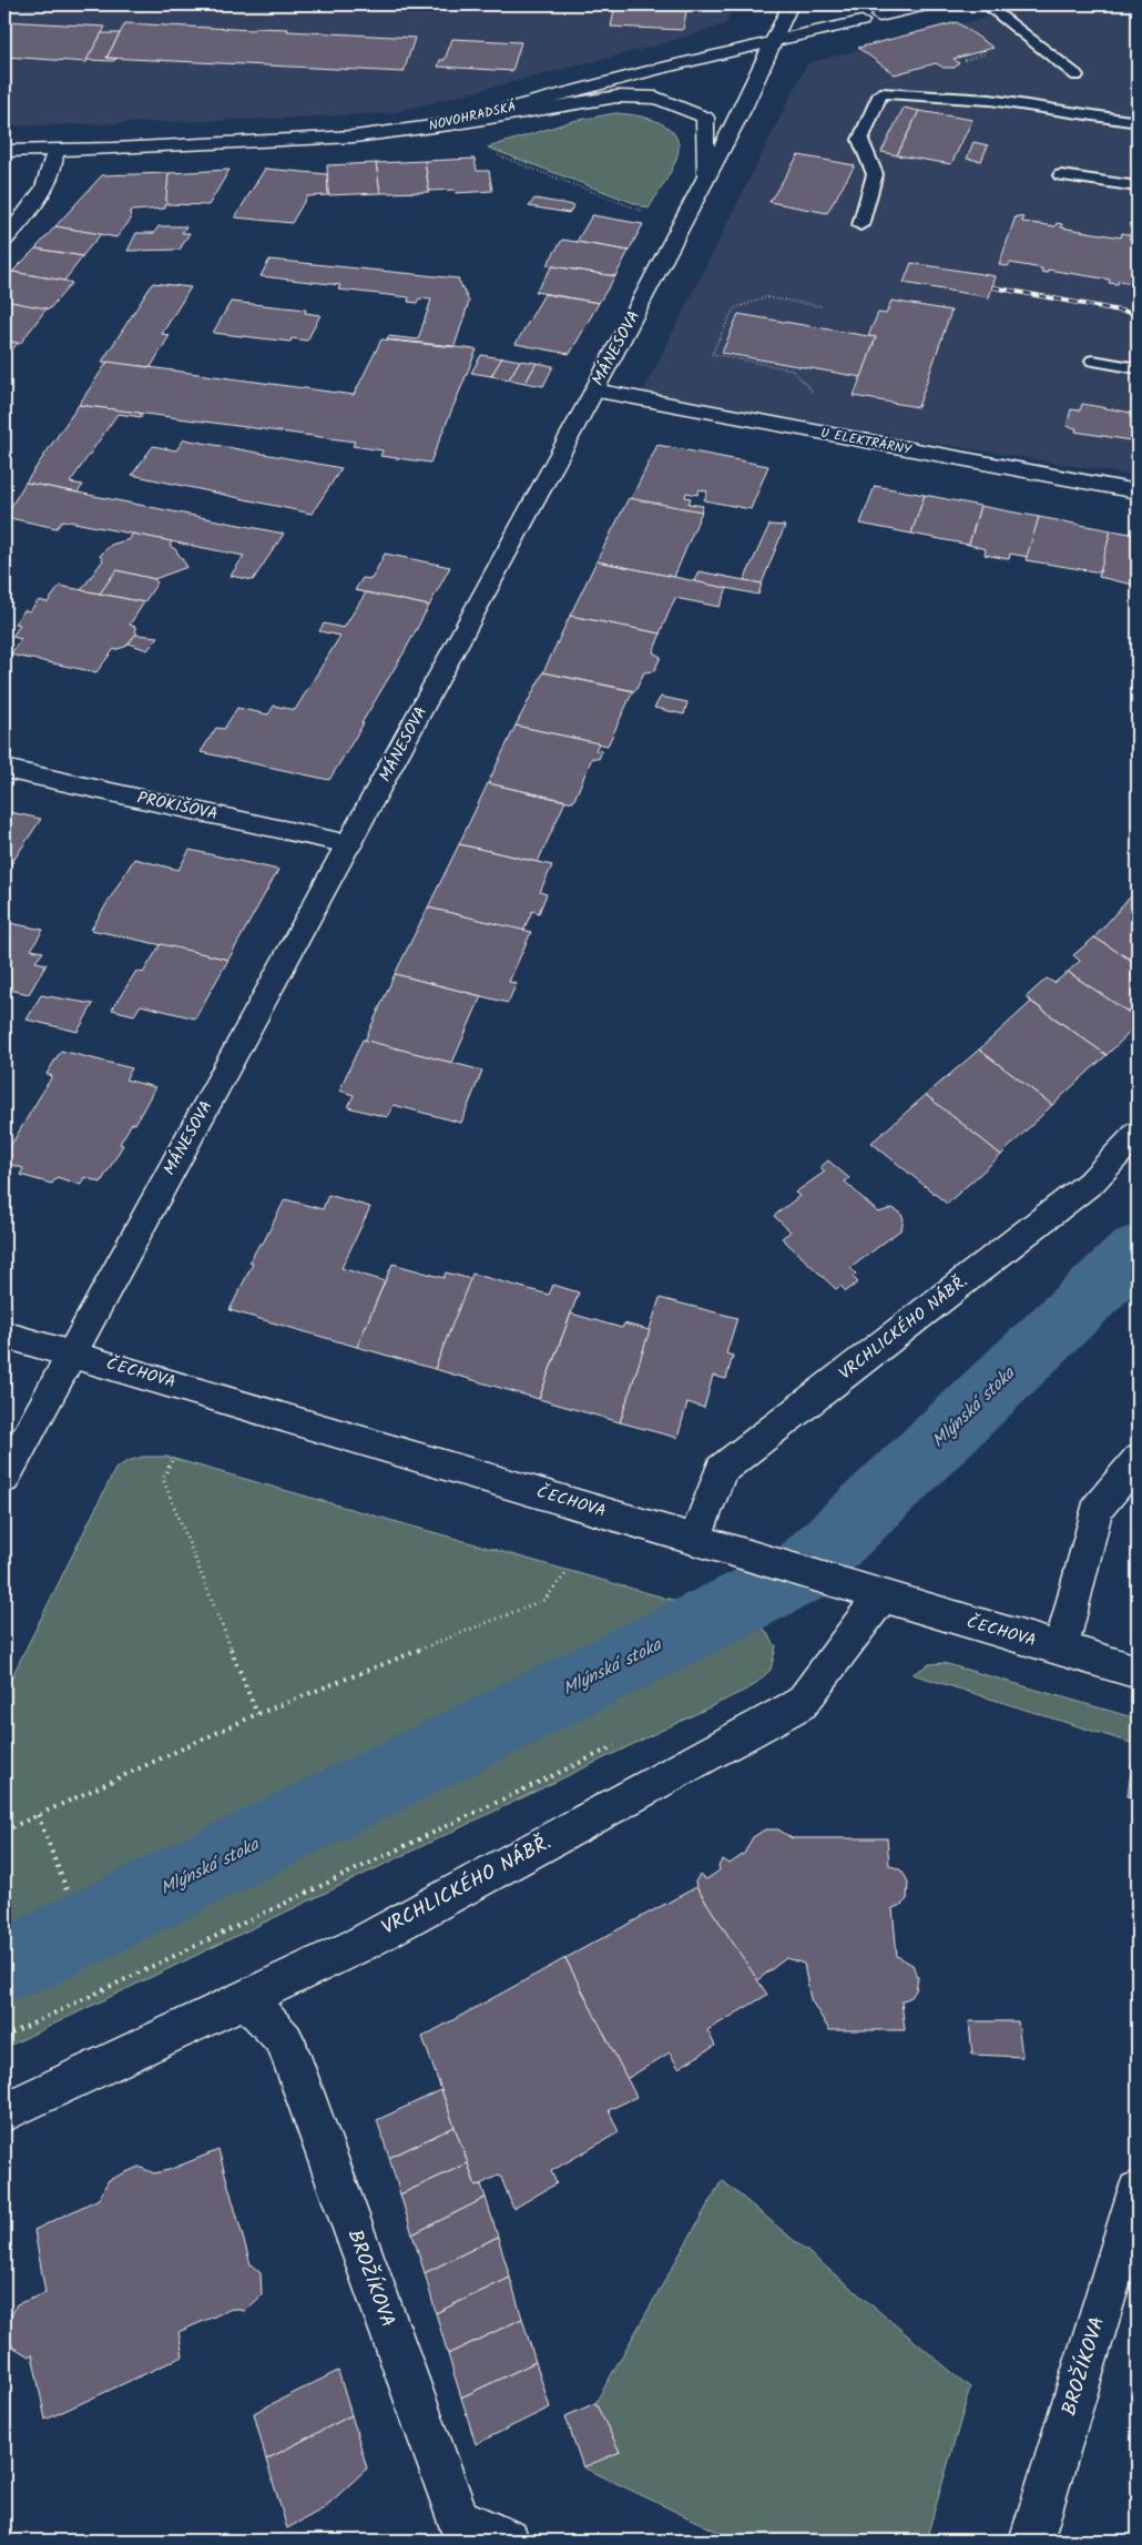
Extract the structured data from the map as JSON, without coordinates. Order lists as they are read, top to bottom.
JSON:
{
  "streets": {
    "street": [
      "NOVOHRADSKÁ",
      "MÁNESOVA",
      "U ELEKTRÁRNY",
      "PROKIŠOVA",
      "VRCHLICKÉHO NÁBŘ.",
      "ČECHOVA",
      "BROŽÍKOVA"
    ]
  },
  "crossings": [
    ["NOVOHRADSKÁ", "MÁNESOVA"],
    ["MÁNESOVA", "U ELEKTRÁRNY"],
    ["MÁNESOVA", "PROKIŠOVA"],
    ["MÁNESOVA", "ČECHOVA"],
    ["VRCHLICKÉHO NÁBŘ.", "ČECHOVA"],
    ["VRCHLICKÉHO NÁBŘ.", "BROŽÍKOVA"]
  ],
  "water": ["Mlýnská stoka"]
}
